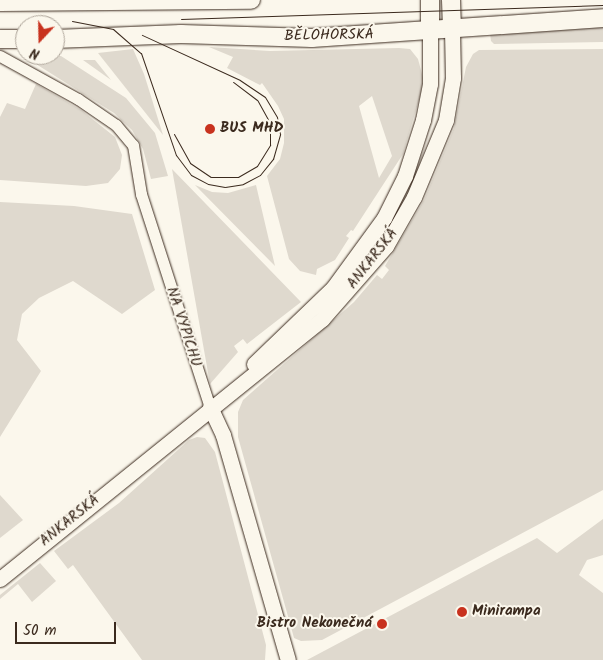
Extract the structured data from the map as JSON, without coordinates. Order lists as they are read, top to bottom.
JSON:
{
  "streets": {
    "main road": ["BĚLOHORSKÁ"],
    "street": ["ANKARSKÁ", "NA VYPICHU"]
  },
  "crossings": [
    ["BĚLOHORSKÁ", "ANKARSKÁ"],
    ["ANKARSKÁ", "NA VYPICHU"]
  ],
  "places": ["BUS MHD", "Minirampa", "Bistro Nekonečná"],
  "scale_bar": "50 m",
  "north": "bottom"
}
